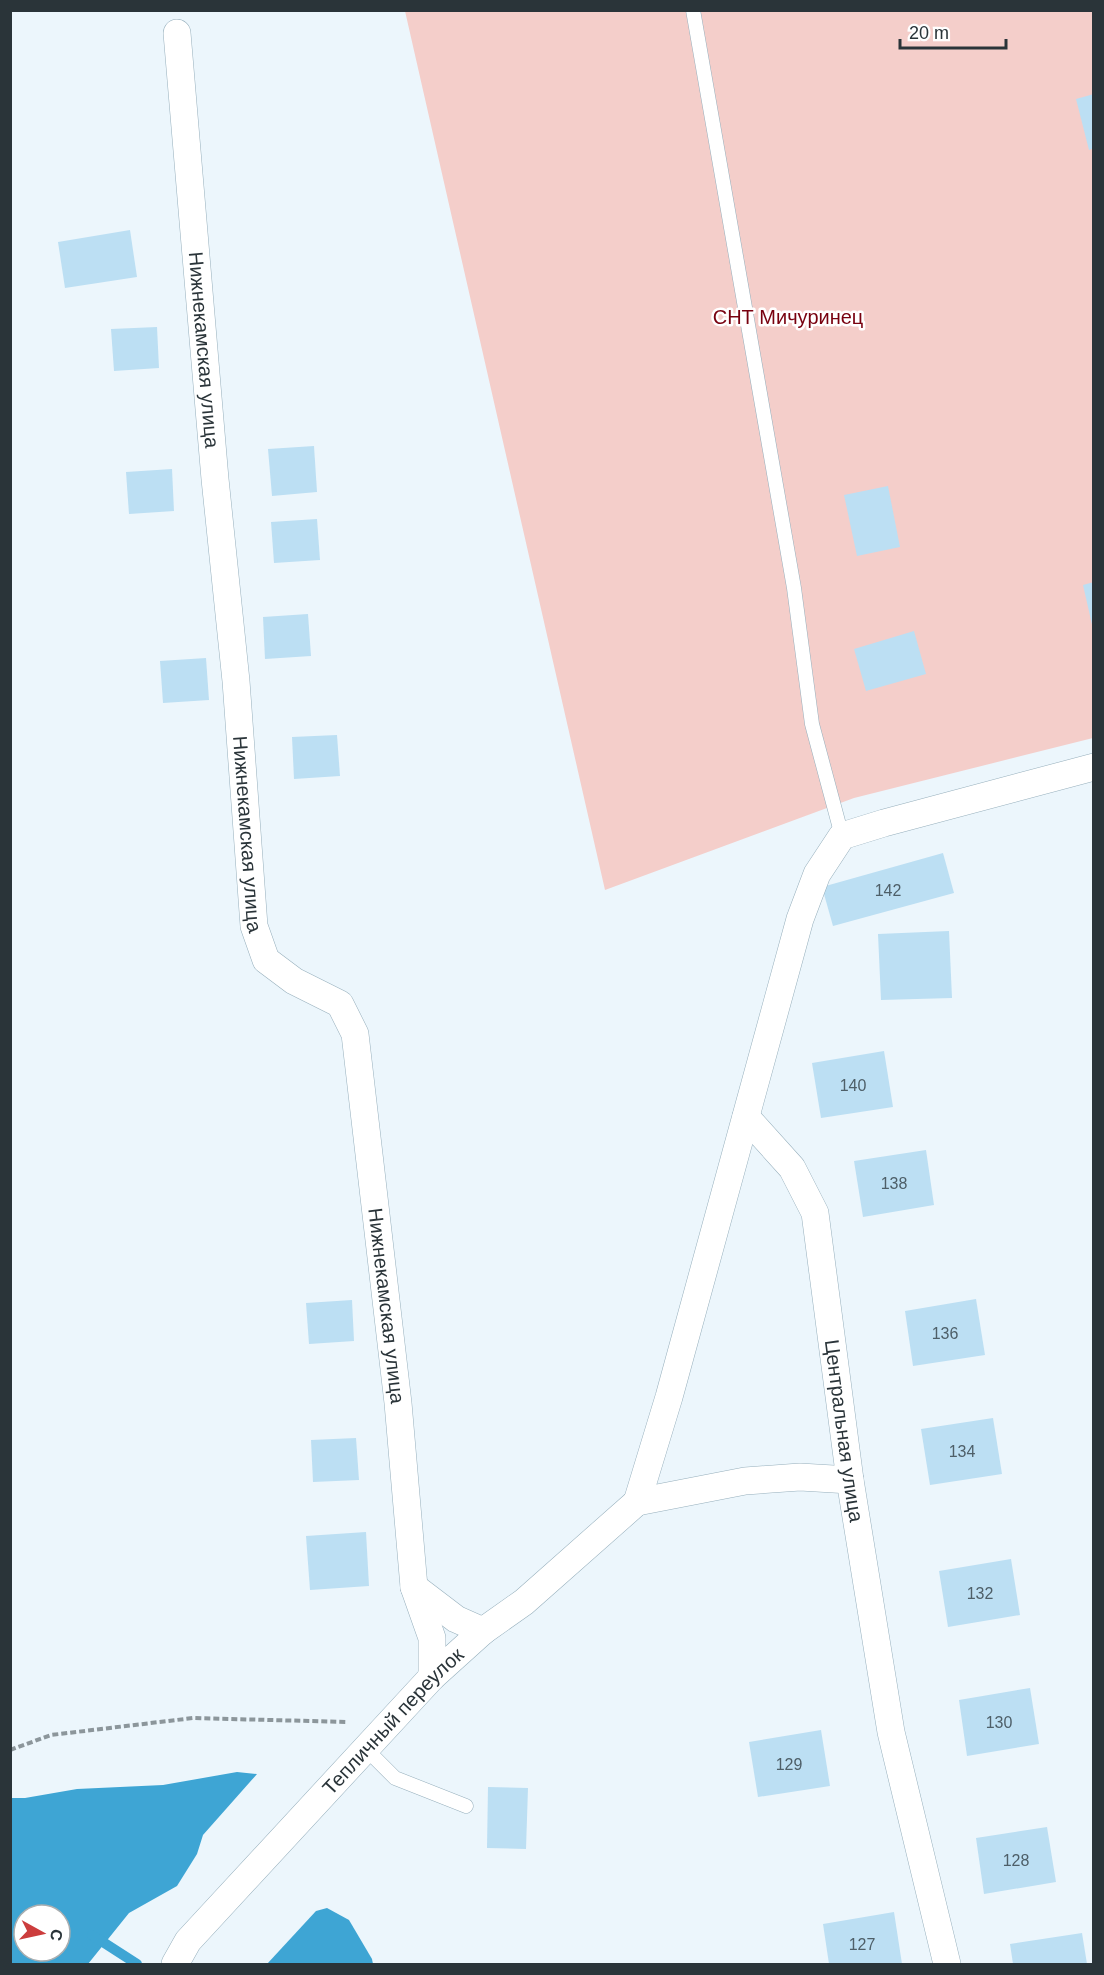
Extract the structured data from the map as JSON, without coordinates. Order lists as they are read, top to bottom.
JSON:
{
  "streets": {
    "street": ["Нижнекамская улица", "Центральная улица", "Тепличный переулок"]
  },
  "crossings": [
    ["Нижнекамская улица", "Тепличный переулок"]
  ],
  "parks": ["СНТ Мичуринец"],
  "house_numbers": [
    "142",
    "140",
    "138",
    "136",
    "134",
    "132",
    "130",
    "129",
    "128",
    "127"
  ],
  "scale_bar": "20 m",
  "north": "right"
}
